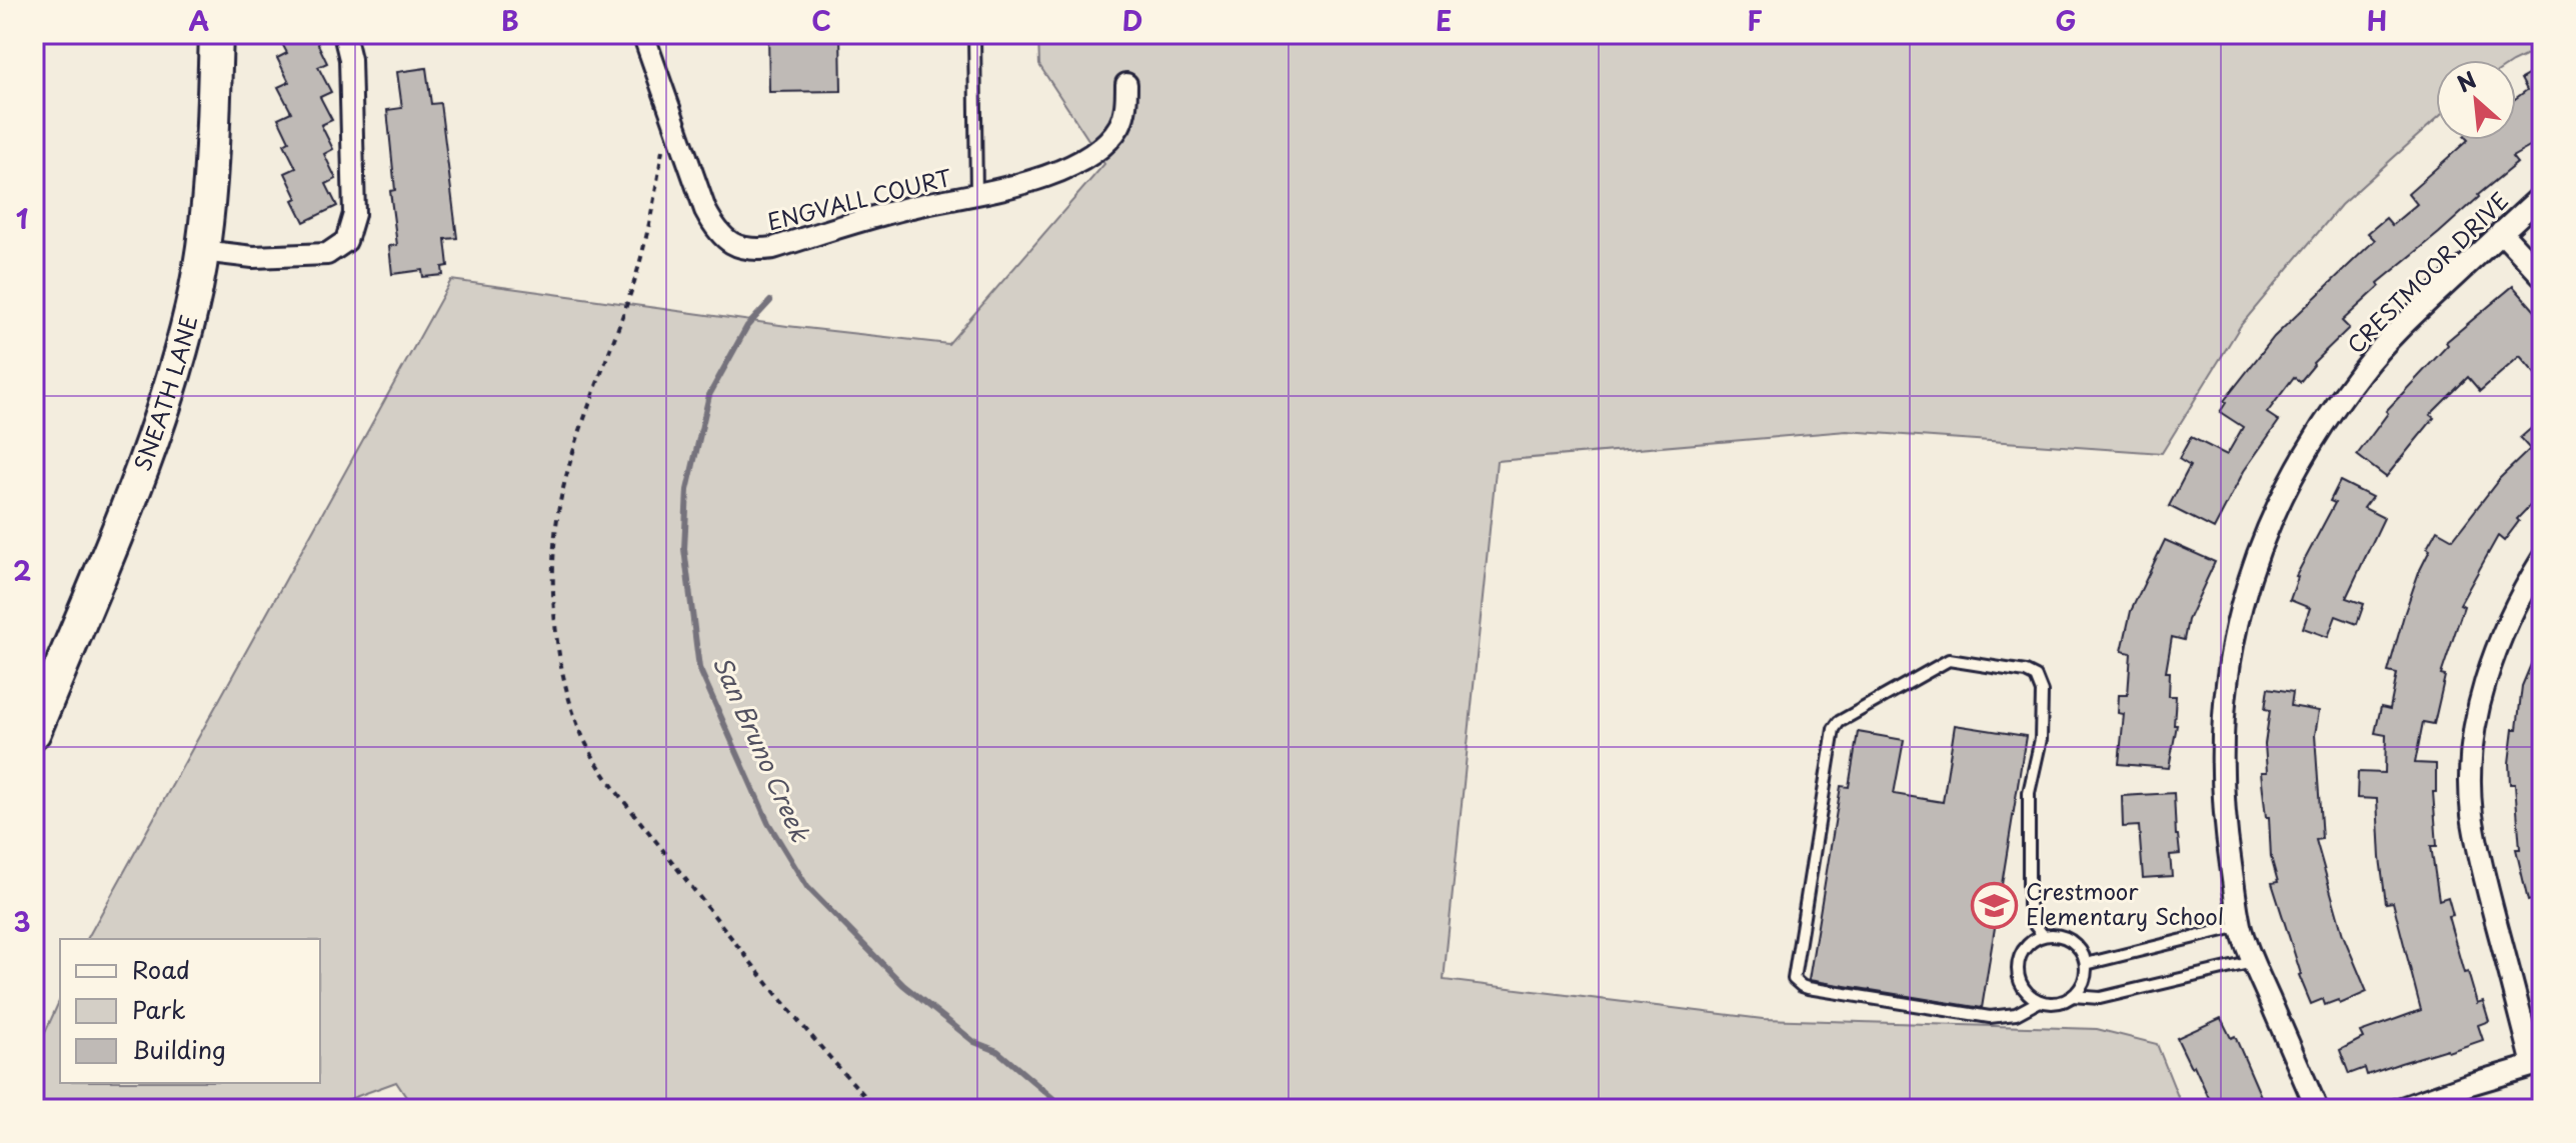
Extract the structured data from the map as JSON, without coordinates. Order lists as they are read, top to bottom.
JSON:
{
  "streets": {
    "main road": ["SNEATH LANE"],
    "street": ["ENGVALL COURT", "CRESTMOOR DRIVE"]
  },
  "water": ["San Bruno Creek"],
  "places": {
    "school or university": ["Crestmoor Elementary School"]
  },
  "legend": ["Road", "Park", "Building"],
  "north": "top left",
  "grid": {
    "columns": [
      "A",
      "B",
      "C",
      "D",
      "E",
      "F",
      "G",
      "H"
    ],
    "rows": ["1", "2", "3"]
  }
}
